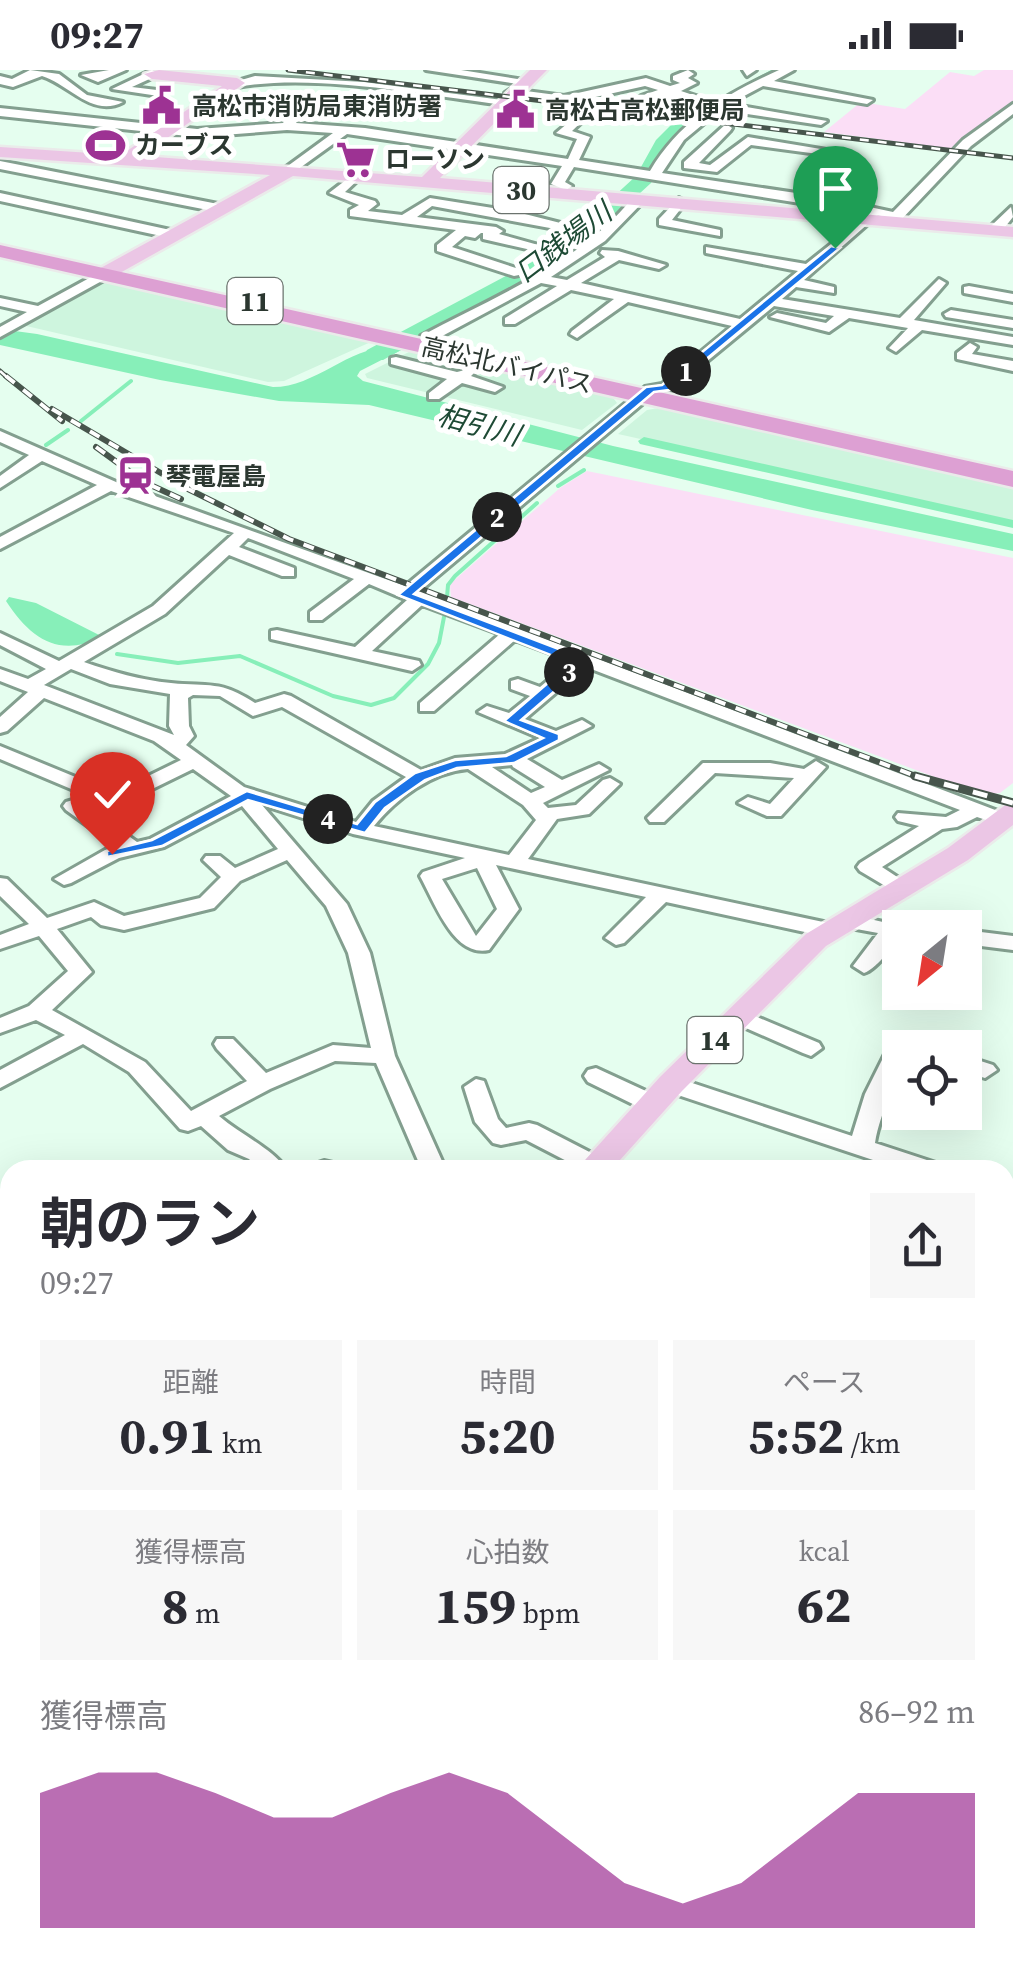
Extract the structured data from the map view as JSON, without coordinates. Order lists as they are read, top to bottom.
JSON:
{
  "streets": {
    "highway": ["11", "高松北バイパス"],
    "main road": ["30", "14"]
  },
  "water": ["口銭場川", "相引川"],
  "places": {
    "public building": ["高松市消防局東消防署", "高松古高松郵便局"],
    "sports": ["カーブス"],
    "supermarket": ["ローソン"],
    "station": ["琴電屋島"]
  },
  "north": "bottom left",
  "page": {
    "status": "09:27",
    "pins": [
      "1",
      "2",
      "3",
      "4"
    ],
    "heading": ["朝のラン", "09:27"],
    "stats": [
      ["距離", "0.91 km"],
      ["時間", "5:20"],
      ["ペース", "5:52 /km"],
      ["獲得標高", "8 m"],
      ["心拍数", "159 bpm"],
      ["kcal", "62"]
    ],
    "chart": ["獲得標高", "86–92 m"]
  }
}
